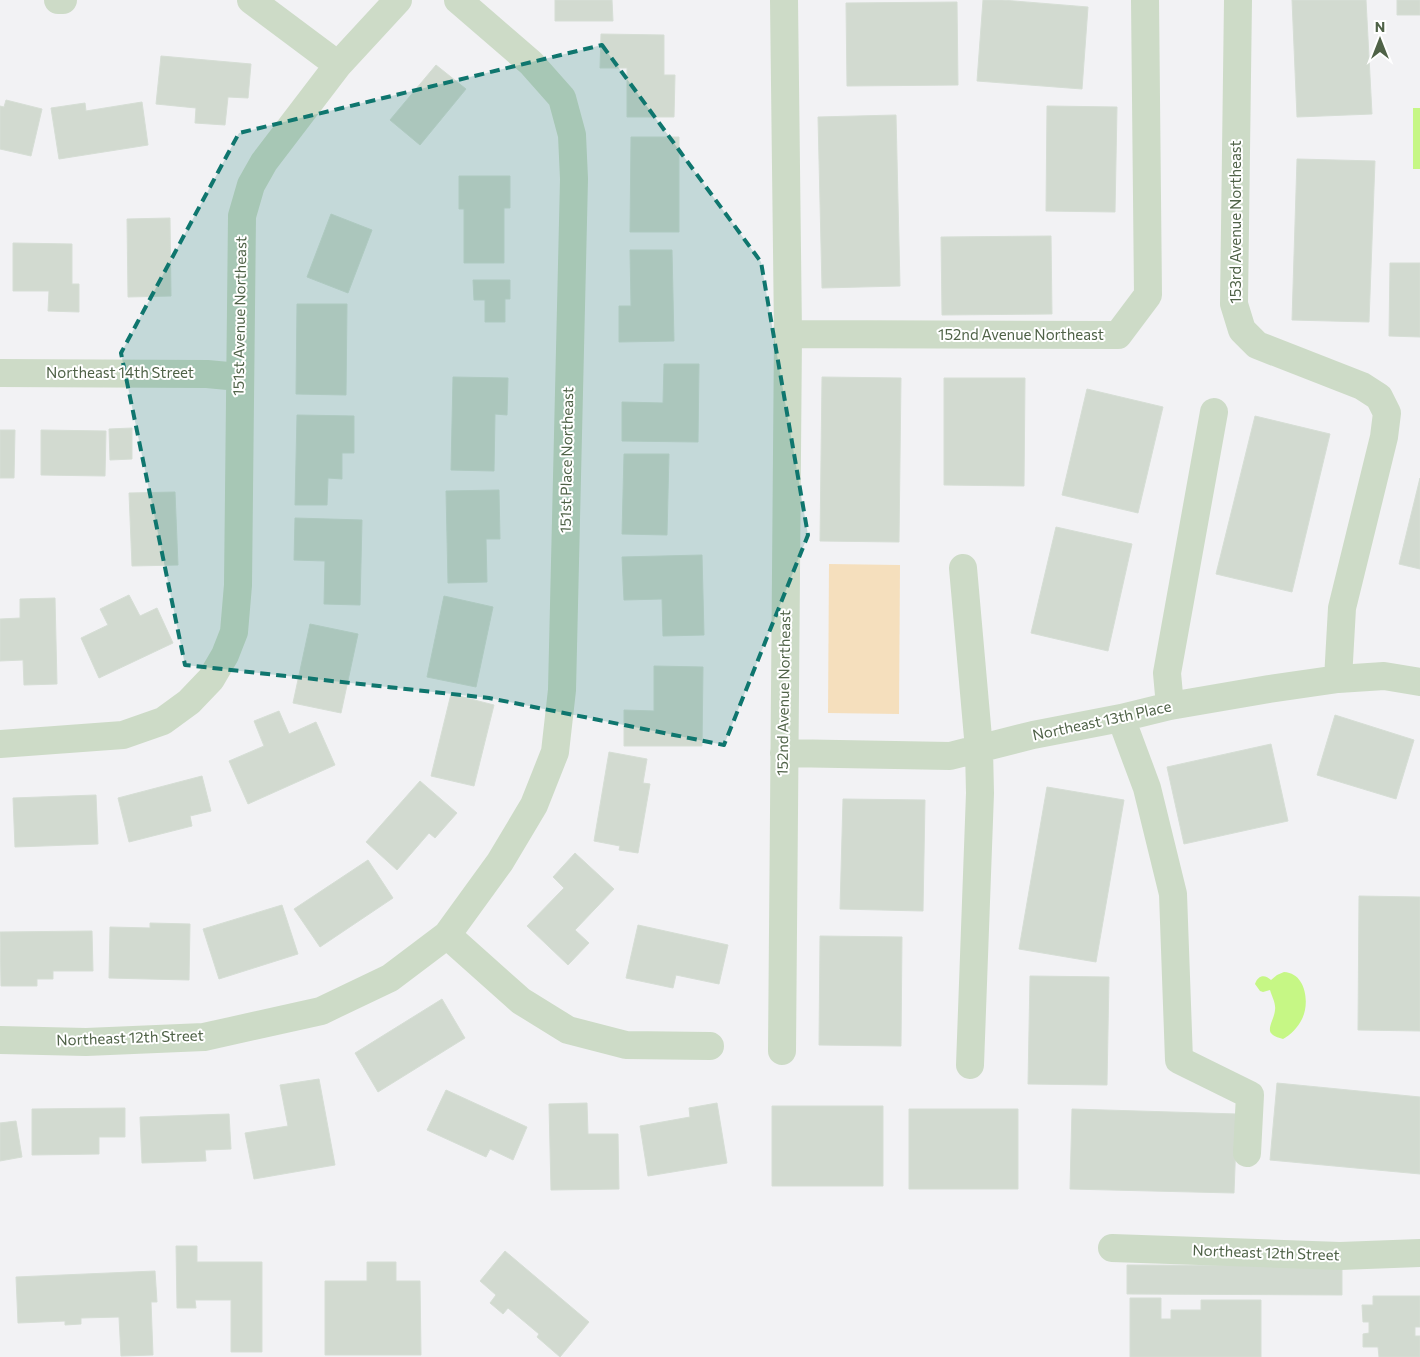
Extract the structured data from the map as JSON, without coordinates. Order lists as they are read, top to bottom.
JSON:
{
  "streets": {
    "street": [
      "153rd Avenue Northeast",
      "151st Avenue Northeast",
      "152nd Avenue Northeast",
      "Northeast 14th Street",
      "151st Place Northeast",
      "Northeast 13th Place",
      "Northeast 12th Street"
    ]
  },
  "crossings": [
    ["153rd Avenue Northeast", "Northeast 13th Place"],
    ["151st Avenue Northeast", "Northeast 14th Street"],
    ["152nd Avenue Northeast", "Northeast 13th Place"],
    ["151st Place Northeast", "Northeast 12th Street"]
  ],
  "north": "top"
}
